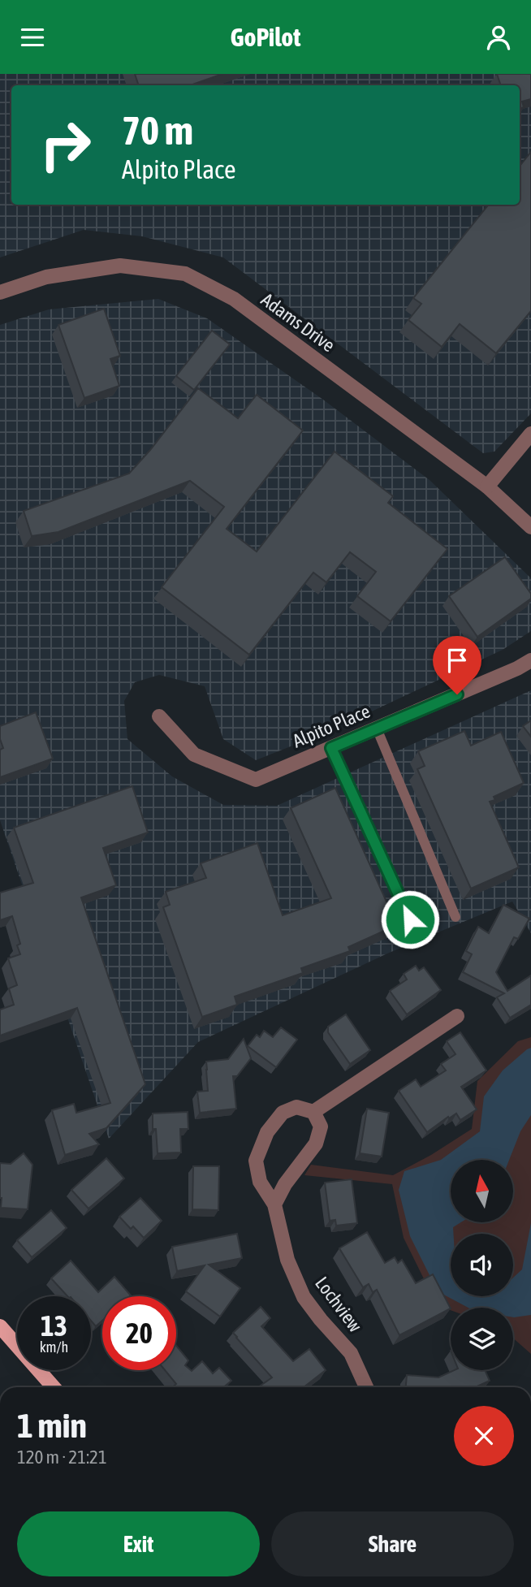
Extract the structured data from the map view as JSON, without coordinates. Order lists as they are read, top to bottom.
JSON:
{
  "streets": {
    "street": ["Adams Drive", "Alpito Place", "Lochview"]
  },
  "north": "top",
  "page": {
    "header": "GoPilot",
    "turn": ["70 m", "Alpito Place"],
    "speed": "13 km/h",
    "limit": "20",
    "heading": ["1 min", "120 m · 21:21"],
    "buttons": ["Exit", "Share"]
  }
}
